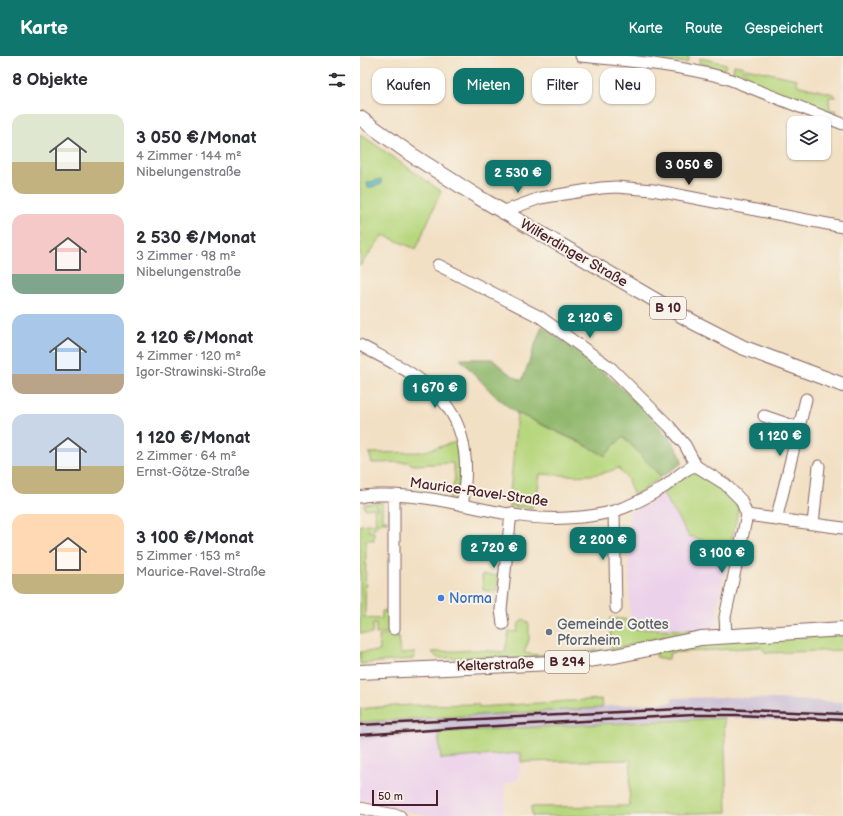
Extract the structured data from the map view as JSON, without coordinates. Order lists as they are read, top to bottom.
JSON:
{
  "streets": {
    "main road": [
      "Wilferdinger Straße",
      "B 10",
      "B 294",
      "Kelterstraße"
    ],
    "street": ["Maurice-Ravel-Straße"]
  },
  "places": ["Norma", "Gemeinde Gottes Pforzheim"],
  "scale_bar": "50 m",
  "page": {
    "header": "Karte",
    "nav": ["Karte", "Route", "Gespeichert"],
    "heading": "8 Objekte",
    "chip": [
      "Kaufen",
      "Mieten",
      "Filter",
      "Neu"
    ],
    "list": [
      {
        "name": "3 050 €/Monat",
        "note": "4 Zimmer · 144 m² · Nibelungenstraße"
      },
      {
        "name": "2 530 €/Monat",
        "note": "3 Zimmer · 98 m² · Nibelungenstraße"
      },
      {
        "name": "2 120 €/Monat",
        "note": "4 Zimmer · 120 m² · Igor-Strawinski-Straße"
      },
      {
        "name": "1 120 €/Monat",
        "note": "2 Zimmer · 64 m² · Ernst-Götze-Straße"
      },
      {
        "name": "3 100 €/Monat",
        "note": "5 Zimmer · 153 m² · Maurice-Ravel-Straße"
      }
    ],
    "price": [
      "3 050 €",
      "2 530 €",
      "2 120 €",
      "1 670 €",
      "1 120 €",
      "2 200 €",
      "2 720 €",
      "3 100 €"
    ],
    "scale": "50 m"
  }
}
